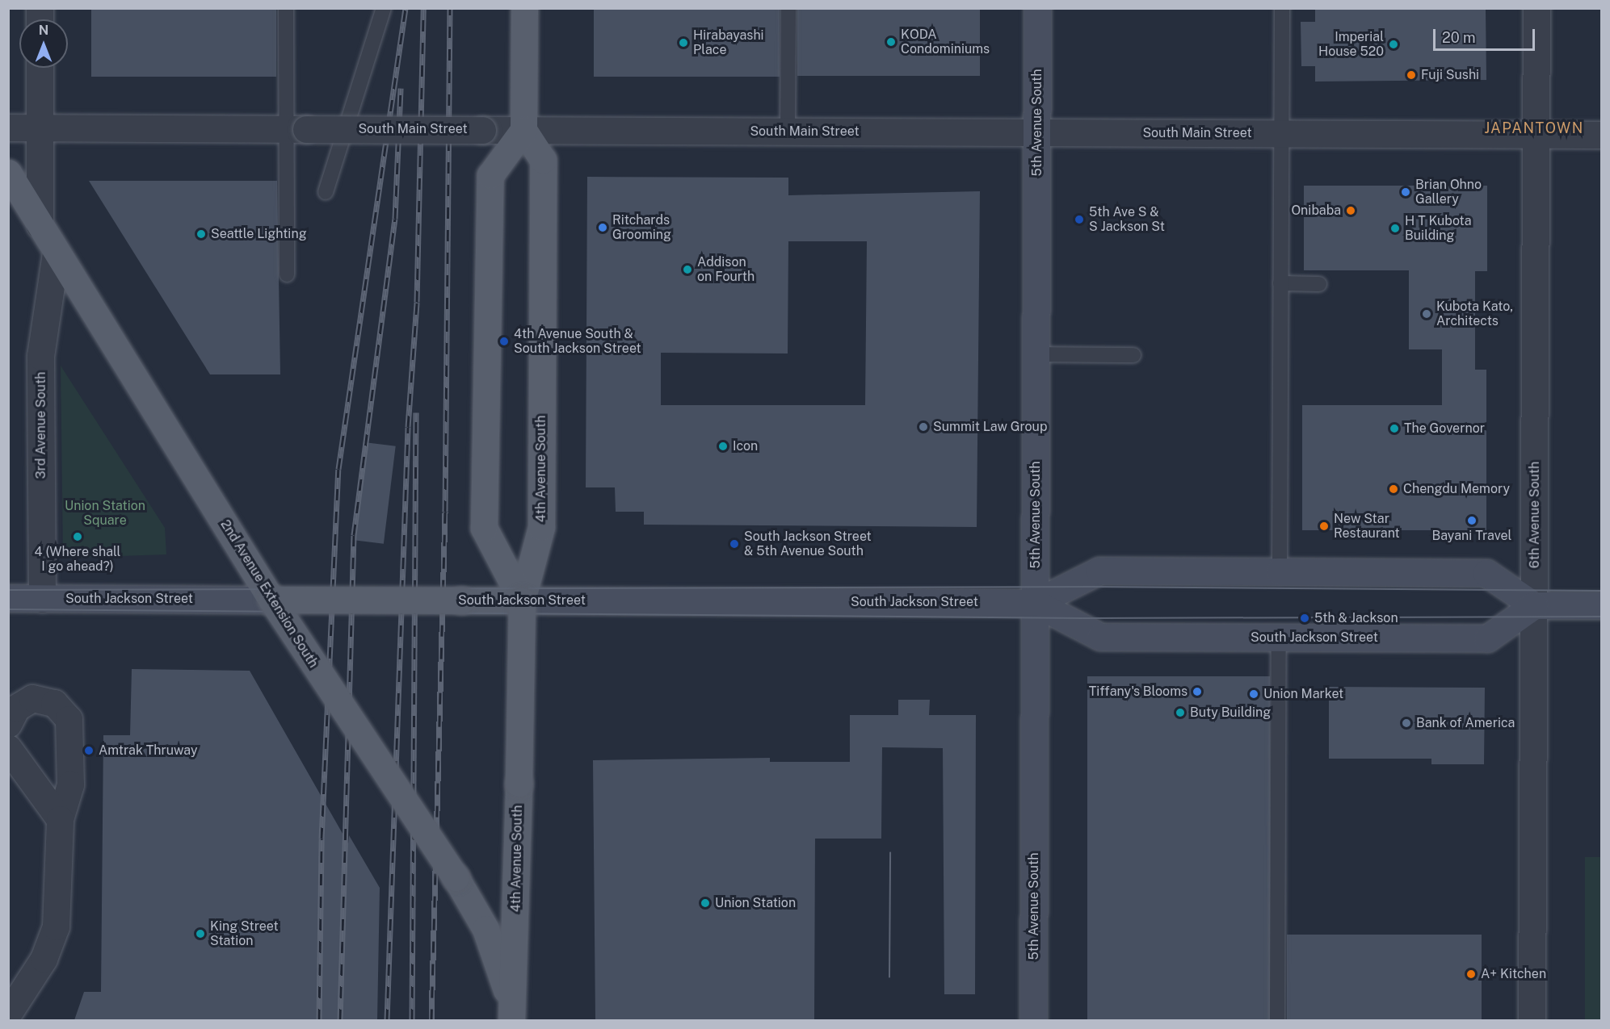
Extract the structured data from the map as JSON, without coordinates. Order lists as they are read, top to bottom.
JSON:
{
  "streets": {
    "main road": [
      "5th Avenue South",
      "4th Avenue South",
      "2nd Avenue Extension South",
      "South Jackson Street"
    ],
    "street": ["South Main Street", "3rd Avenue South", "6th Avenue South"]
  },
  "crossings": [
    ["5th Avenue South", "South Main Street"],
    ["5th Avenue South", "South Jackson Street"],
    ["South Main Street", "4th Avenue South"],
    ["South Main Street", "6th Avenue South"],
    ["3rd Avenue South", "2nd Avenue Extension South"],
    ["3rd Avenue South", "South Jackson Street"],
    ["4th Avenue South", "2nd Avenue Extension South"],
    ["4th Avenue South", "South Jackson Street"],
    ["6th Avenue South", "South Jackson Street"],
    ["2nd Avenue Extension South", "South Jackson Street"]
  ],
  "districts": ["JAPANTOWN"],
  "parks": ["Union Station Square"],
  "places": [
    "KODA Condominiums",
    "Hirabayashi Place",
    "Imperial House 520",
    "Fuji Sushi",
    "Brian Ohno Gallery",
    "Onibaba",
    "5th Ave S & S Jackson St",
    "Ritchards Grooming",
    "H T Kubota Building",
    "Seattle Lighting",
    "Addison on Fourth",
    "Kubota Kato, Architects",
    "4th Avenue South & South Jackson Street",
    "Summit Law Group",
    "The Governor",
    "Icon",
    "Chengdu Memory",
    "Bayani Travel",
    "New Star Restaurant",
    "4 (Where shall I go ahead?)",
    "South Jackson Street & 5th Avenue South",
    "5th & Jackson",
    "Tiffany's Blooms",
    "Union Market",
    "Buty Building",
    "Bank of America",
    "Amtrak Thruway",
    "Union Station",
    "King Street Station",
    "A+ Kitchen"
  ],
  "scale_bar": "20 m",
  "north": "top"
}
